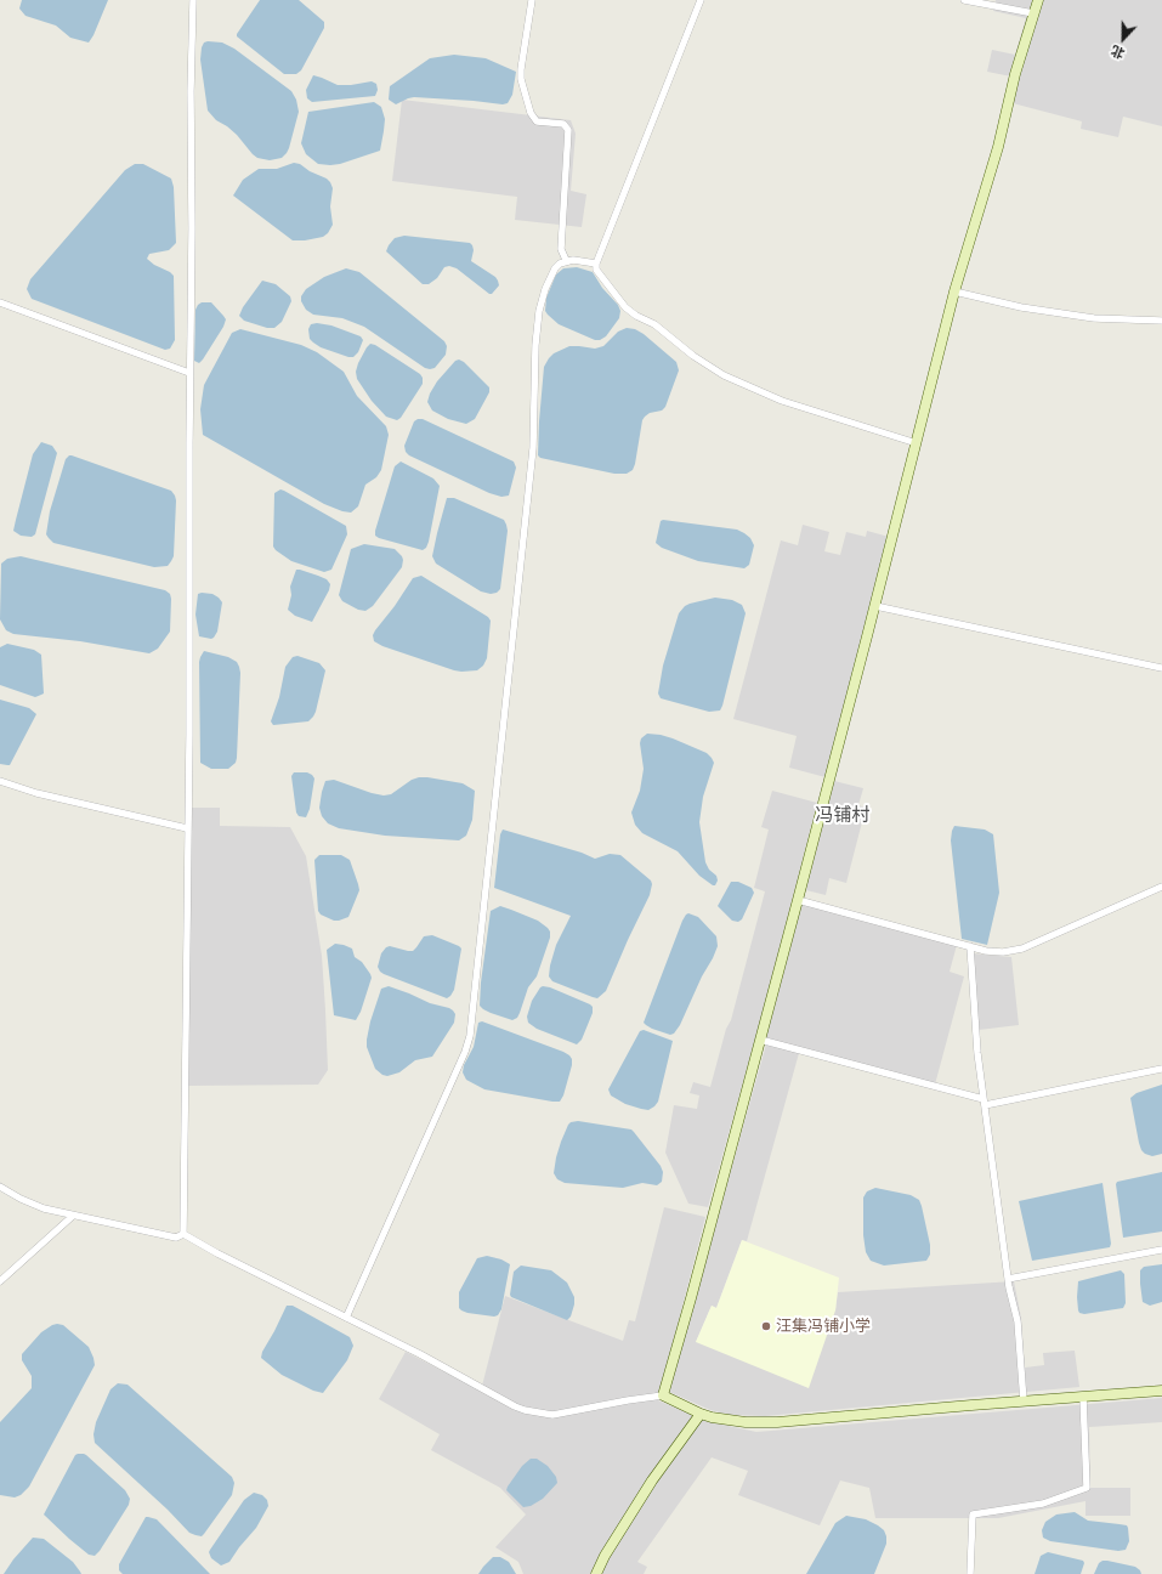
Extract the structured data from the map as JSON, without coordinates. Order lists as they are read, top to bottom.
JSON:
{
  "districts": ["冯铺村"],
  "places": ["汪集冯铺小学"],
  "north": "bottom"
}
